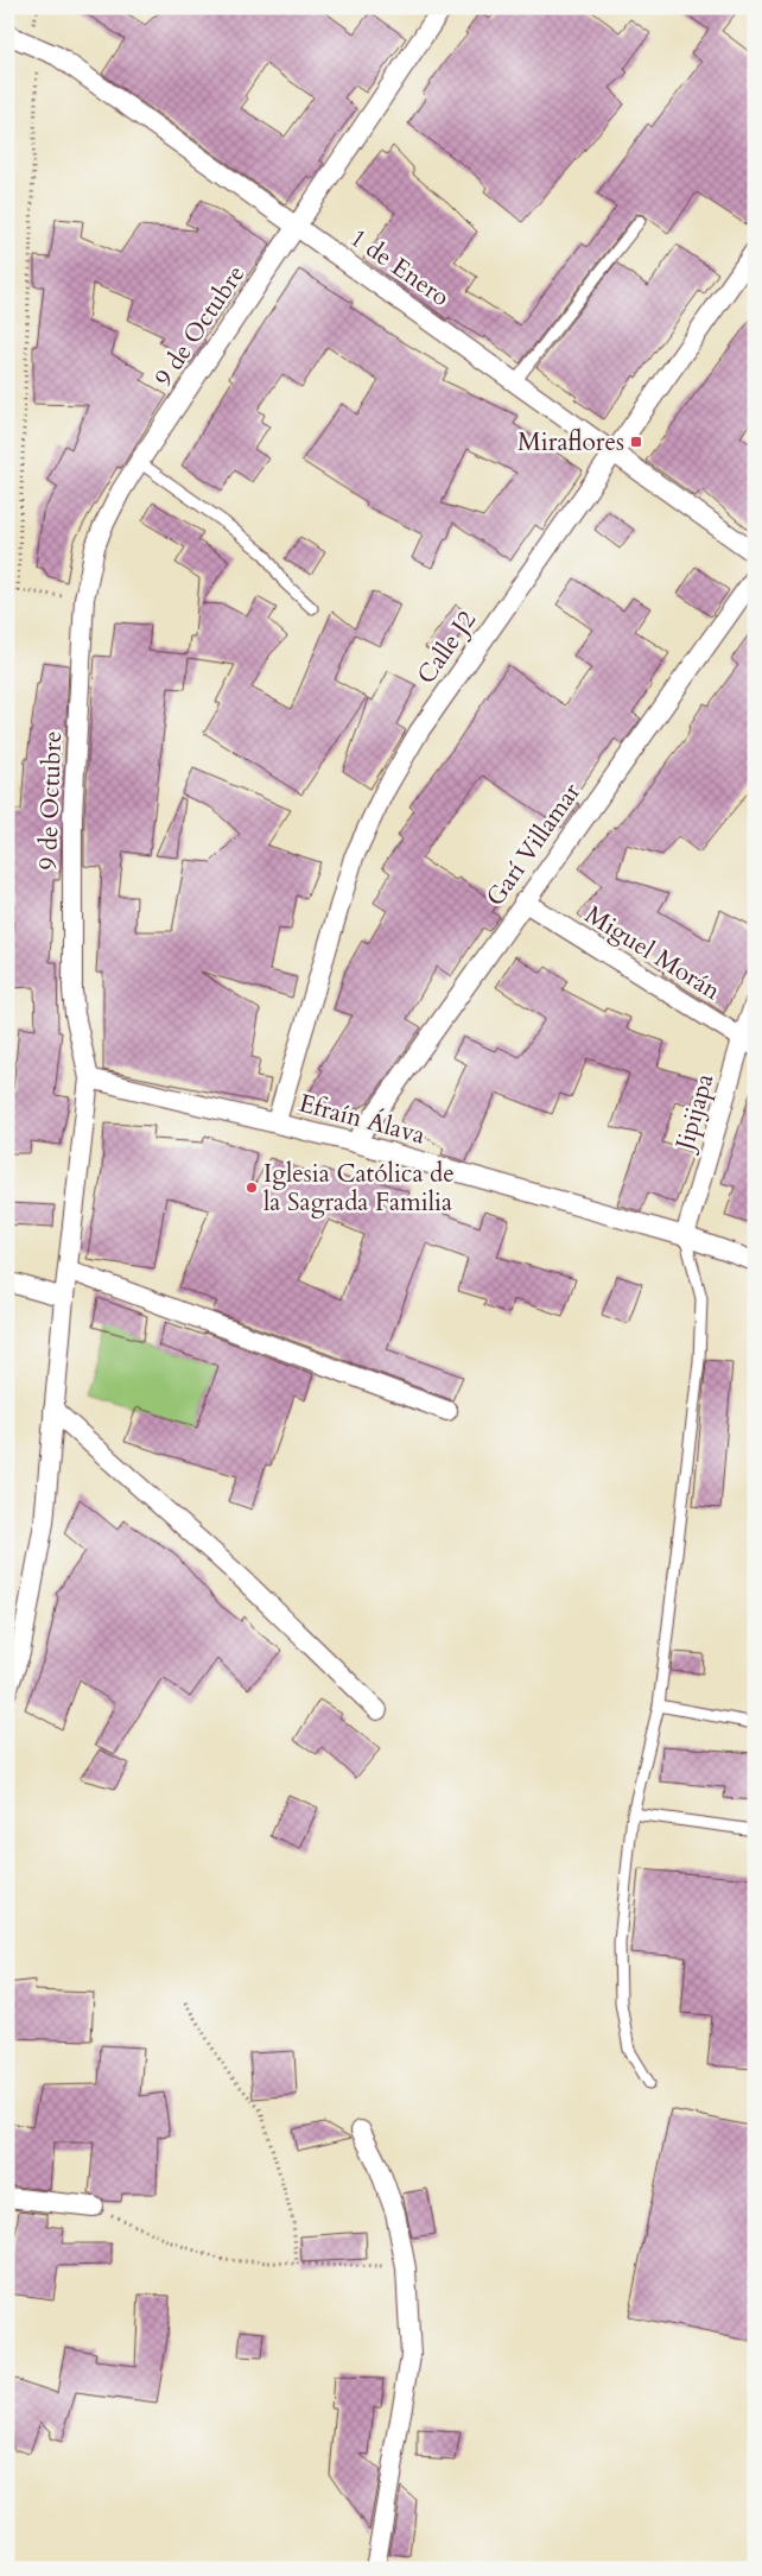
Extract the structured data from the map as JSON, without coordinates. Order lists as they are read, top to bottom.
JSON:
{
  "streets": {
    "street": [
      "1 de Enero",
      "9 de Octubre",
      "Calle J2",
      "Garí Villamar",
      "Miguel Morán",
      "Jipijapa",
      "Efraín Álava"
    ]
  },
  "crossings": [
    ["1 de Enero", "9 de Octubre"],
    ["1 de Enero", "Calle J2"],
    ["9 de Octubre", "Efraín Álava"],
    ["Calle J2", "Efraín Álava"],
    ["Garí Villamar", "Miguel Morán"],
    ["Garí Villamar", "Efraín Álava"],
    ["Miguel Morán", "Jipijapa"],
    ["Jipijapa", "Efraín Álava"]
  ],
  "places": {
    "transit": ["Miraflores"],
    "other": ["Iglesia Católica de la Sagrada Familia"]
  }
}
